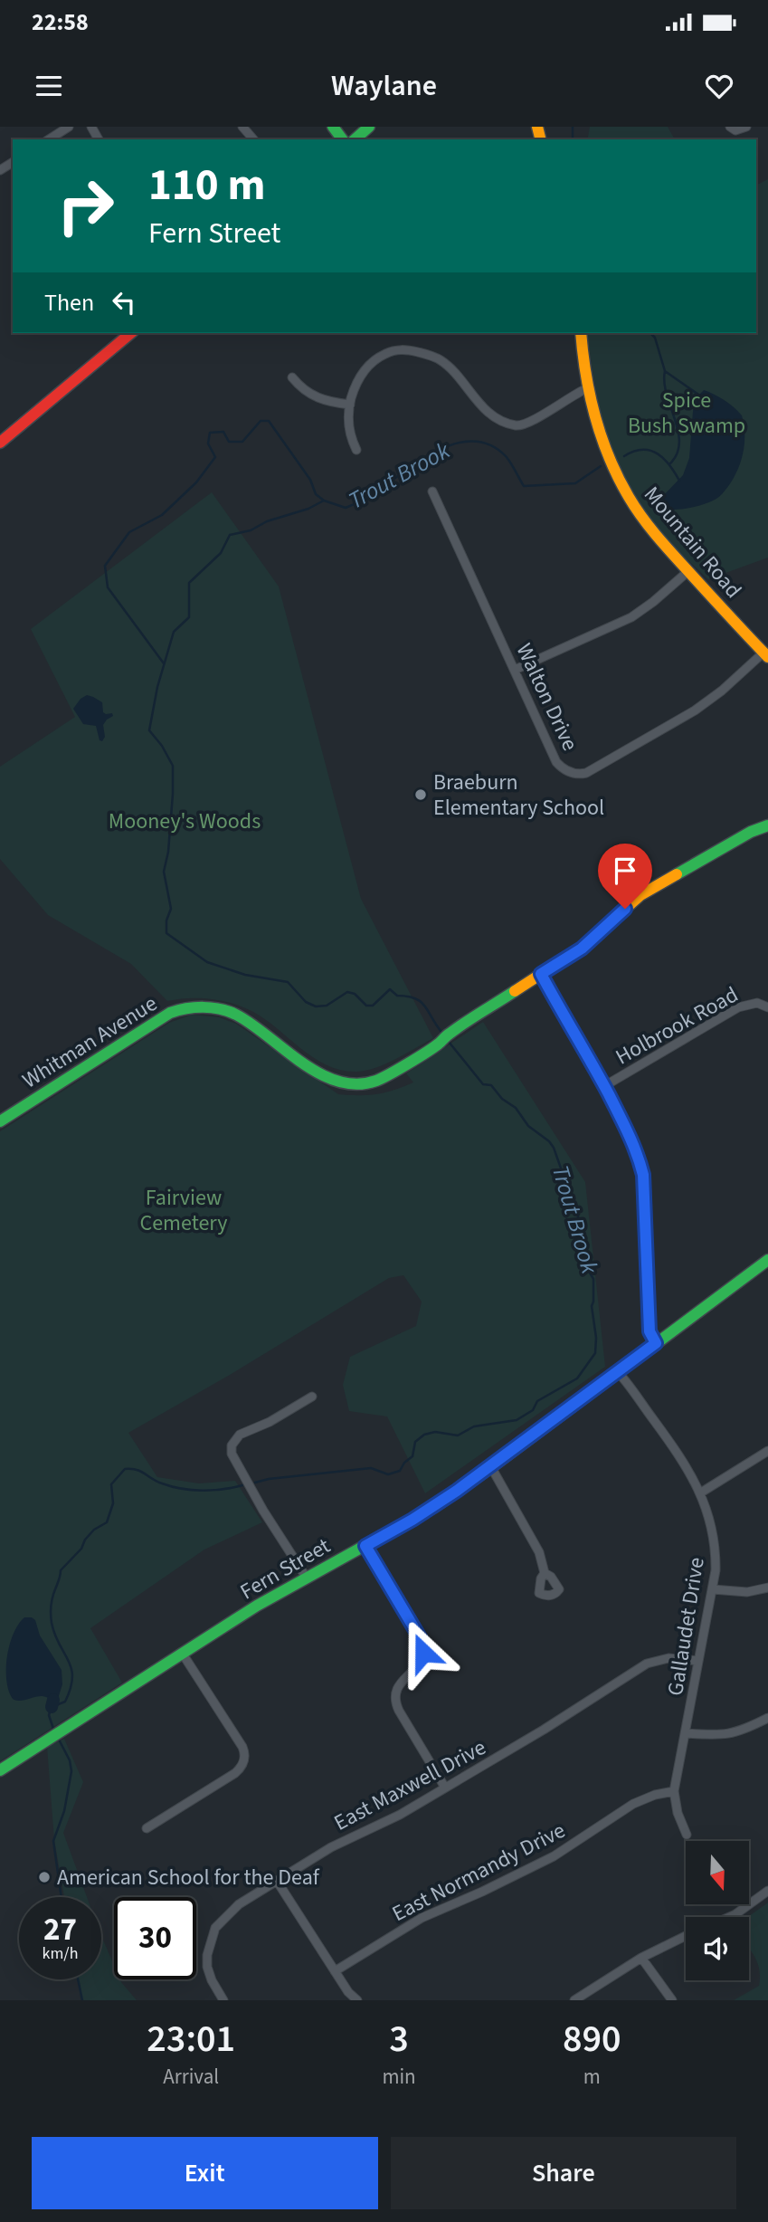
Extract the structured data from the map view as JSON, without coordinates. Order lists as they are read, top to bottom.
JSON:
{
  "streets": {
    "street": [
      "Mountain Road",
      "Walton Drive",
      "Holbrook Road",
      "Whitman Avenue",
      "Fern Street",
      "Gallaudet Drive",
      "East Maxwell Drive",
      "East Normandy Drive"
    ]
  },
  "crossings": [
    ["Mountain Road", "Walton Drive"],
    ["Fern Street", "Gallaudet Drive"],
    ["Gallaudet Drive", "East Maxwell Drive"],
    ["Gallaudet Drive", "East Normandy Drive"]
  ],
  "water": ["Trout Brook"],
  "parks": ["Spice Bush Swamp", "Mooney's Woods", "Fairview Cemetery"],
  "places": ["Braeburn Elementary School", "American School for the Deaf"],
  "north": "bottom",
  "page": {
    "status": "22:58",
    "header": "Waylane",
    "turn": ["110 m", "Fern Street"],
    "then": "Then",
    "speed": "27 km/h",
    "limit": "30",
    "eta": [
      "23:01",
      "Arrival",
      "3",
      "min",
      "890",
      "m"
    ],
    "buttons": ["Exit", "Share"]
  }
}
